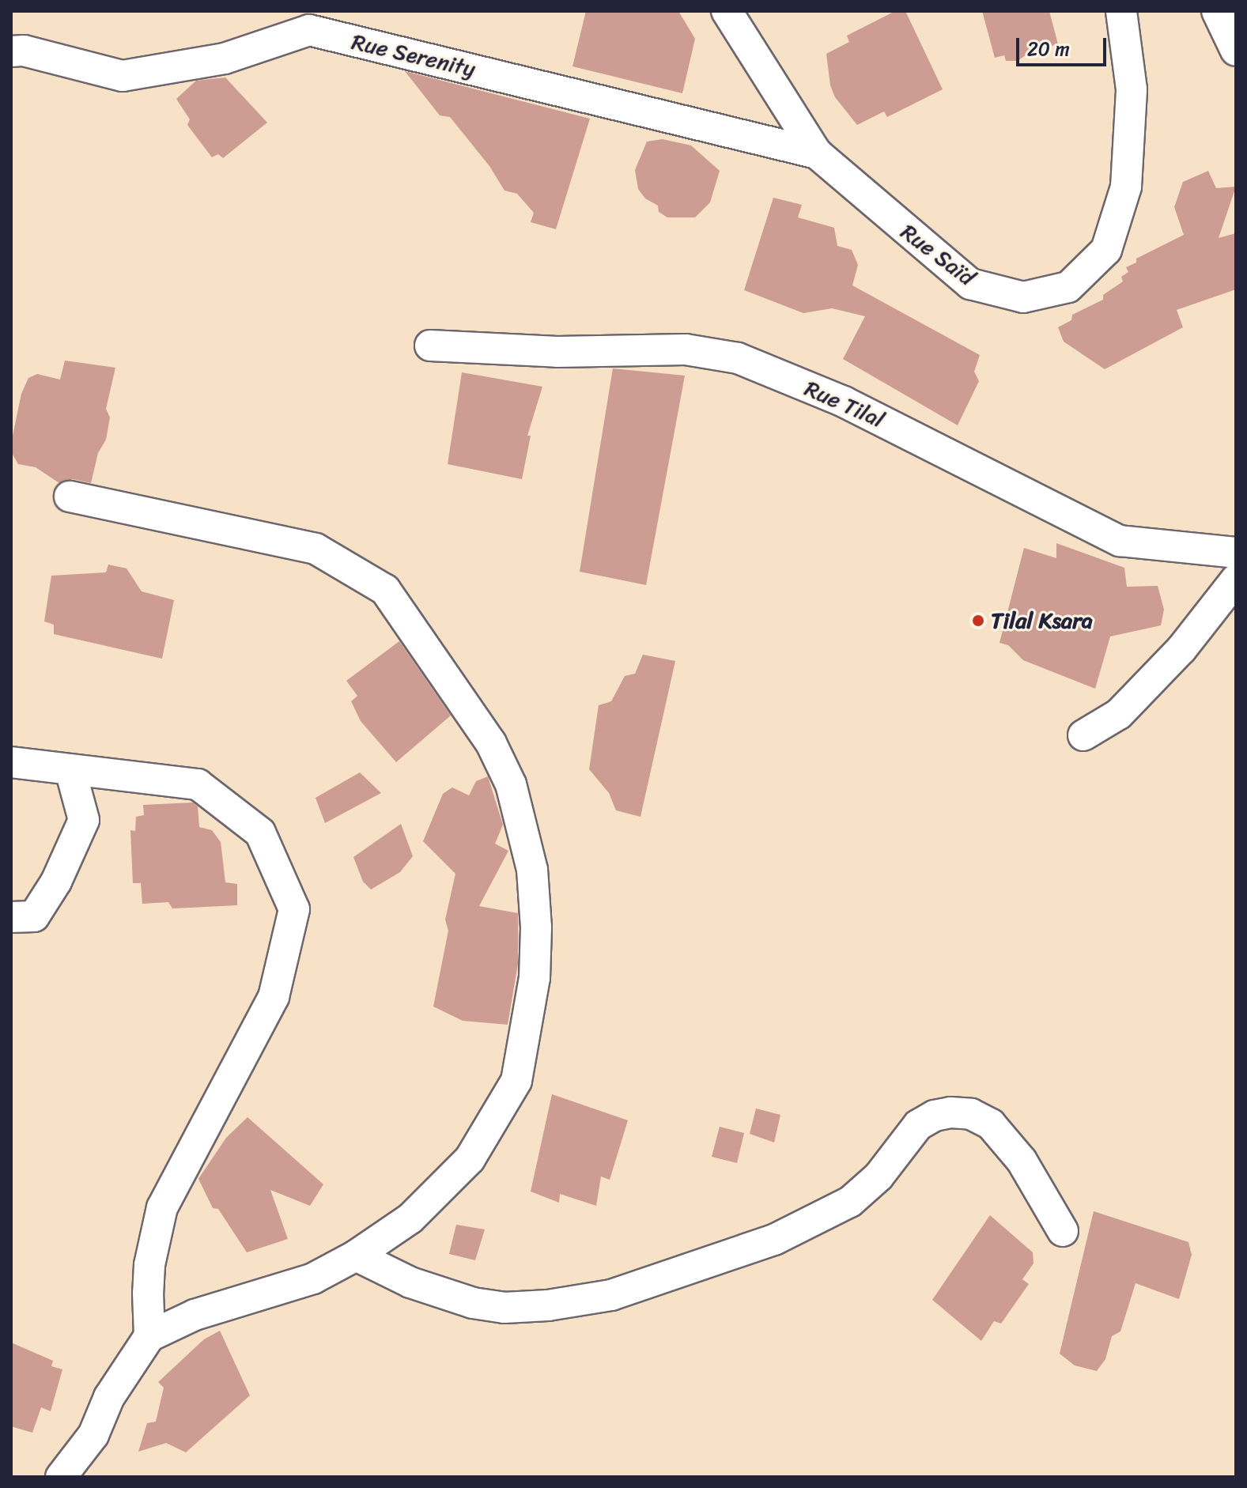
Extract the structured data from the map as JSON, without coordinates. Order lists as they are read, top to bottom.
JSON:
{
  "streets": {
    "street": ["Rue Serenity", "Rue Saïd", "Rue Tilal"]
  },
  "crossings": [
    ["Rue Serenity", "Rue Saïd"]
  ],
  "places": ["Tilal Ksara"],
  "scale_bar": "20 m"
}
